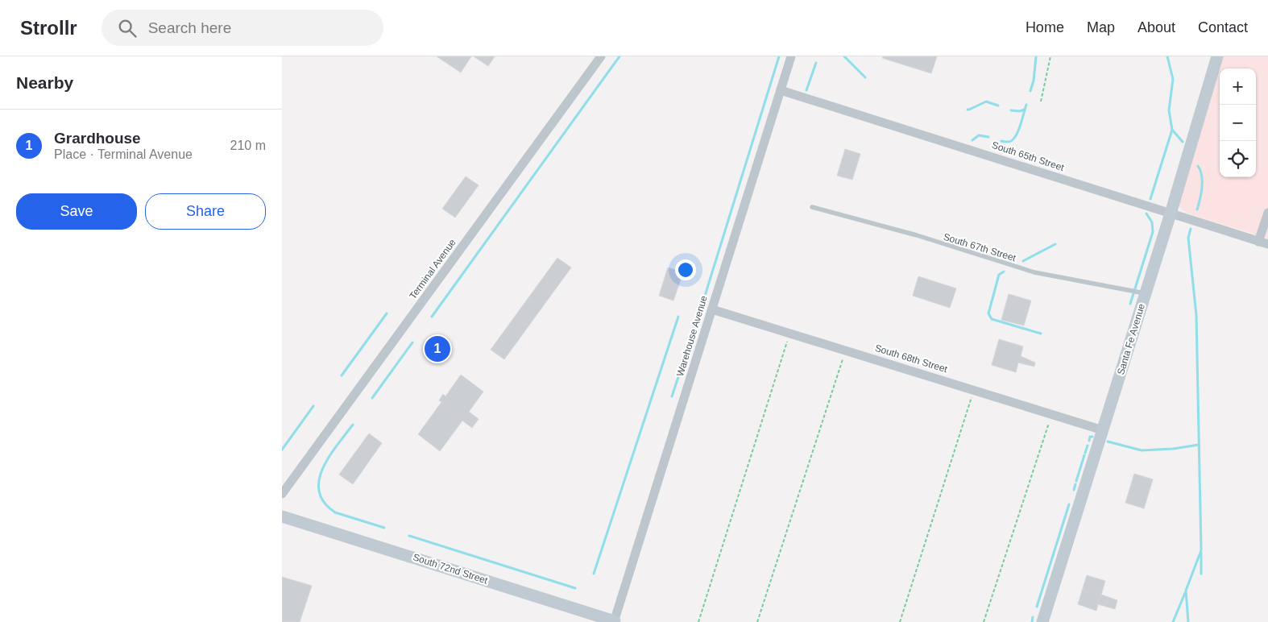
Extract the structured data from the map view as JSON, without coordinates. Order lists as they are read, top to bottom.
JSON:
{
  "streets": {
    "street": [
      "South 65th Street",
      "Terminal Avenue",
      "Warehouse Avenue",
      "Santa Fe Avenue",
      "South 68th Street",
      "South 72nd Street"
    ],
    "lane": ["South 67th Street"]
  },
  "crossings": [
    ["South 65th Street", "Warehouse Avenue"],
    ["South 65th Street", "Santa Fe Avenue"],
    ["South 67th Street", "Santa Fe Avenue"],
    ["Warehouse Avenue", "South 68th Street"],
    ["Warehouse Avenue", "South 72nd Street"],
    ["Santa Fe Avenue", "South 68th Street"]
  ],
  "page": {
    "header": "Strollr",
    "search": "Search here",
    "nav": [
      "Home",
      "Map",
      "About",
      "Contact"
    ],
    "heading": "Nearby",
    "map_buttons": ["+", "−"],
    "list": [
      {
        "mark": "1",
        "name": "Grardhouse",
        "note": "Place · Terminal Avenue",
        "value": "210 m"
      }
    ],
    "buttons": ["Save", "Share"],
    "pins": "1"
  }
}
